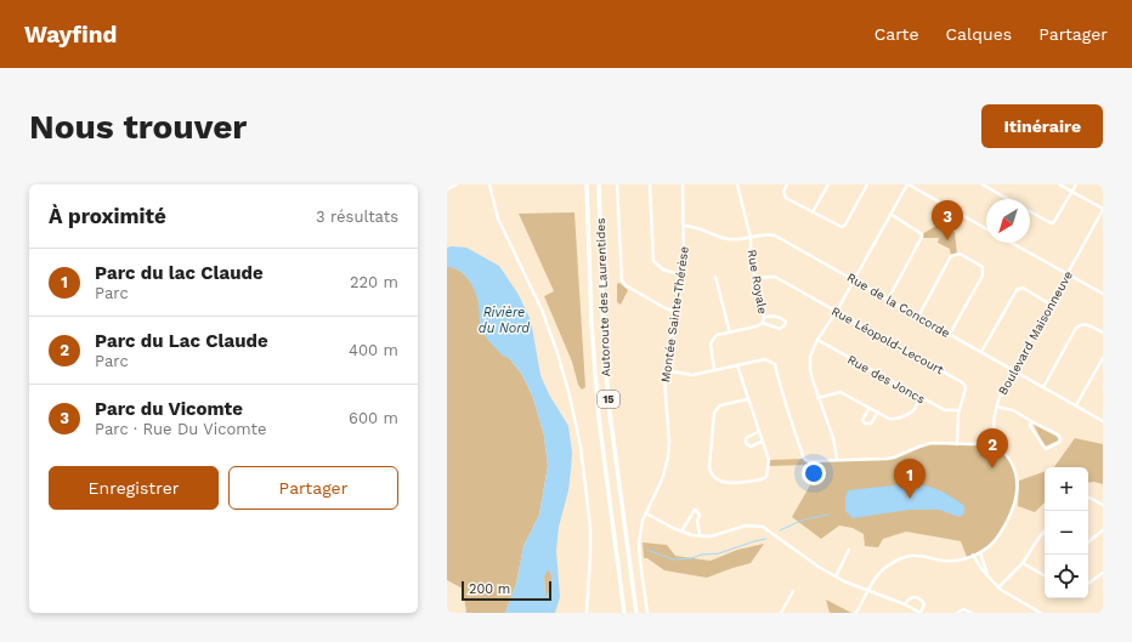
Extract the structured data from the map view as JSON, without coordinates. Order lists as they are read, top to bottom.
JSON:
{
  "streets": {
    "highway": ["Autoroute des Laurentides", "15"],
    "street": [
      "Rue Royale",
      "Rue de la Concorde",
      "Montée Sainte-Thérèse",
      "Boulevard Maisonneuve",
      "Rue Léopold-Lecourt",
      "Rue des Joncs"
    ]
  },
  "crossings": [
    ["Rue Royale", "Rue de la Concorde"],
    ["Rue Royale", "Rue Léopold-Lecourt"],
    ["Rue de la Concorde", "Montée Sainte-Thérèse"],
    ["Rue de la Concorde", "Boulevard Maisonneuve"],
    ["Rue Léopold-Lecourt", "Rue des Joncs"]
  ],
  "water": ["Rivière du Nord"],
  "scale_bar": "200 m",
  "north": "bottom left",
  "page": {
    "header": "Wayfind",
    "nav": ["Carte", "Calques", "Partager"],
    "buttons": [
      "Itinéraire",
      ["Enregistrer", "Partager"]
    ],
    "title": "Nous trouver",
    "heading": ["À proximité", "3 résultats"],
    "pins": ["3", "2", "1"],
    "list": [
      {
        "mark": "1",
        "name": "Parc du lac Claude",
        "note": "Parc",
        "value": "220 m"
      },
      {
        "mark": "2",
        "name": "Parc du Lac Claude",
        "note": "Parc",
        "value": "400 m"
      },
      {
        "mark": "3",
        "name": "Parc du Vicomte",
        "note": "Parc · Rue Du Vicomte",
        "value": "600 m"
      }
    ],
    "map_buttons": ["+", "−"],
    "scale": "200 m"
  }
}
